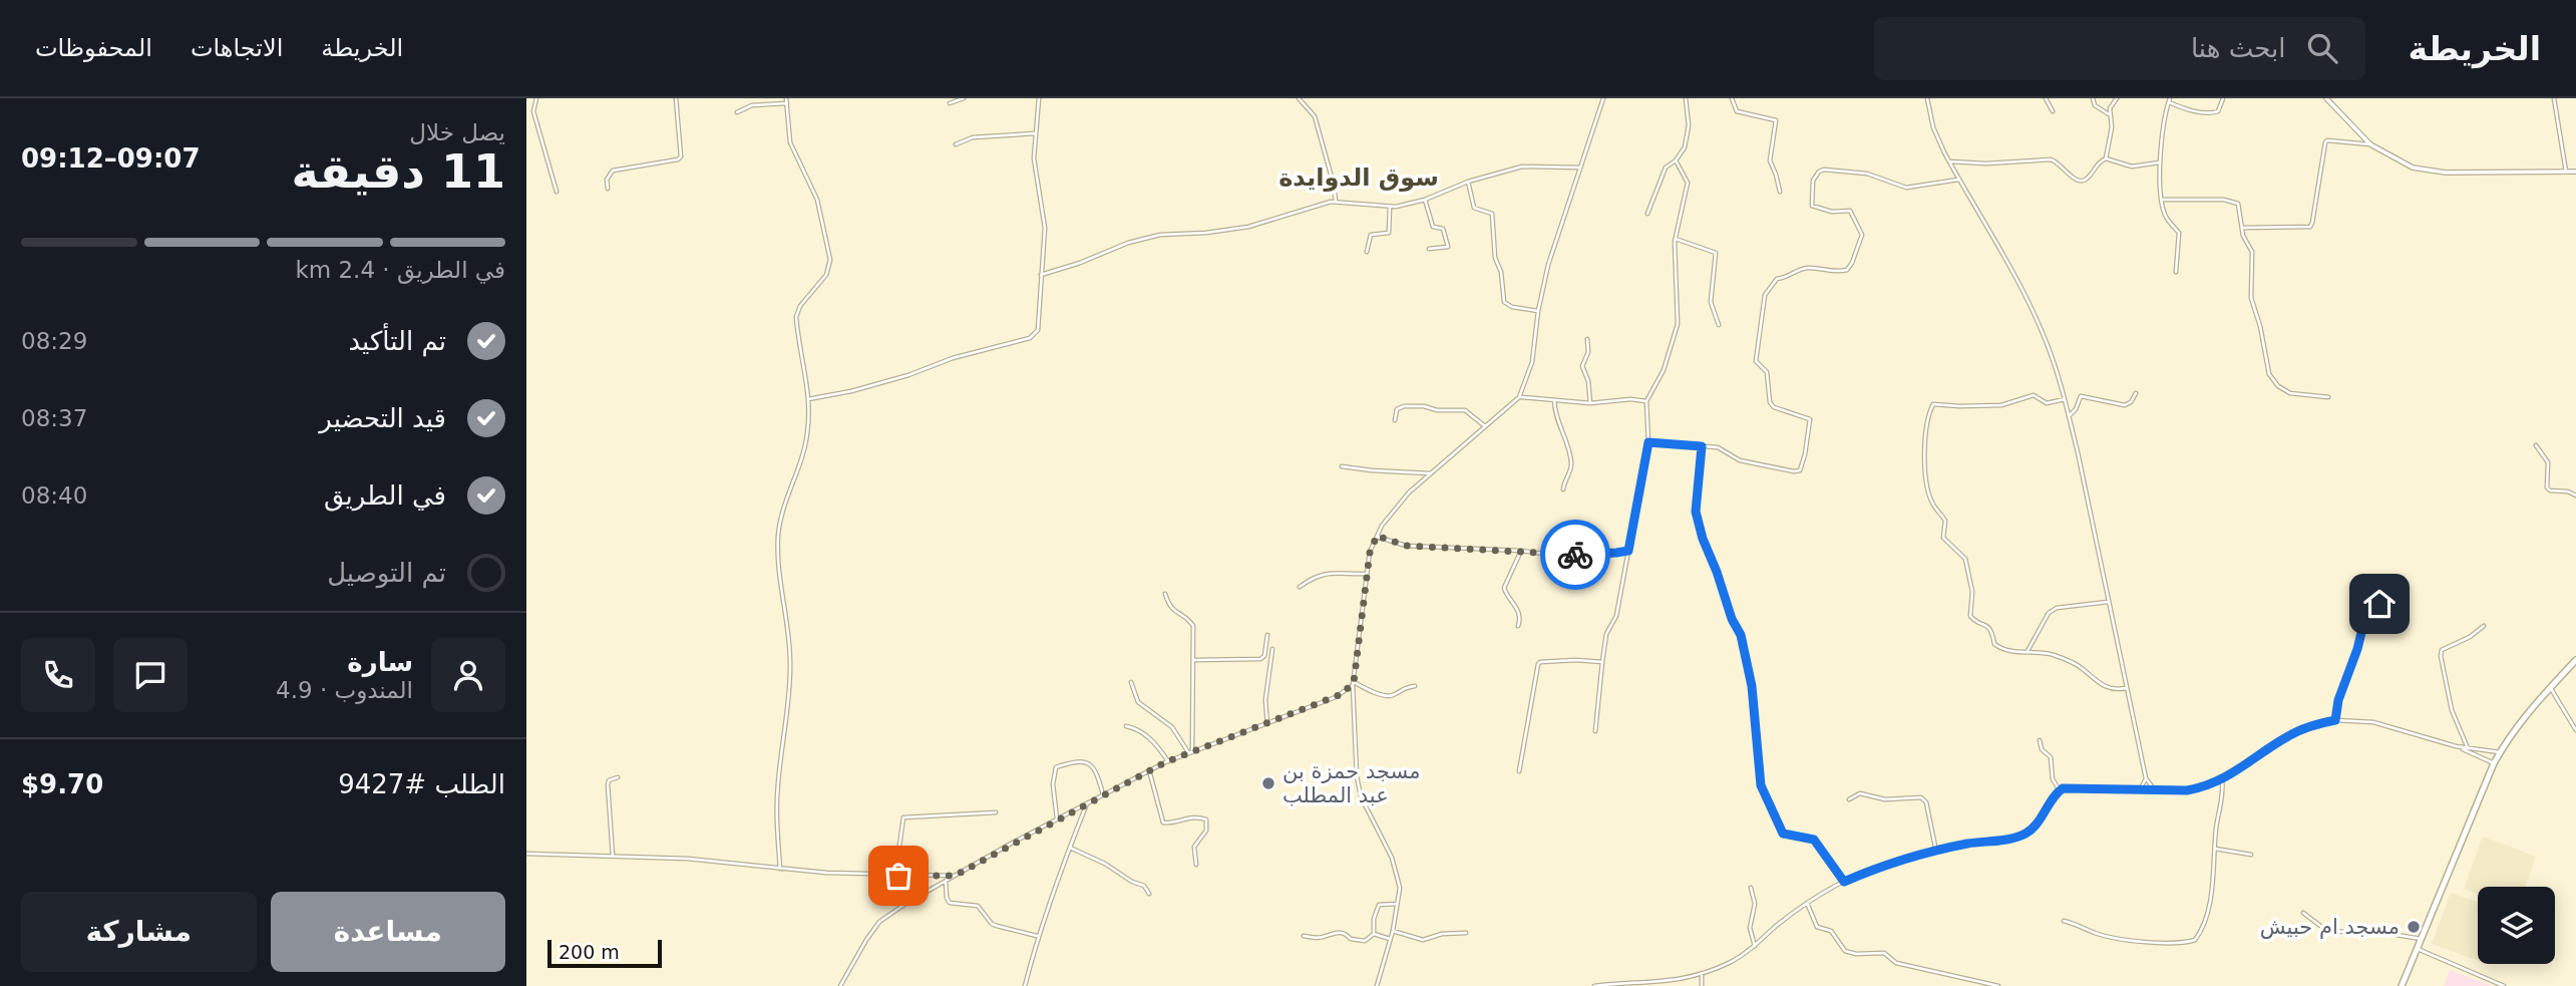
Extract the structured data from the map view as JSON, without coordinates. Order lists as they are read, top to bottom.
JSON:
{
  "districts": ["سوق الدوايدة"],
  "places": ["مسجد حمزة بن عبد المطلب", "مسجد ام حبيش"],
  "scale_bar": "200 m",
  "page": {
    "header": "الخريطة",
    "search": "ابحث هنا",
    "nav": ["الخريطة", "الاتجاهات", "المحفوظات"],
    "heading": ["11 دقيقة", "يصل خلال", "09:07–09:12"],
    "panel": [
      "سارة",
      "المندوب · 4.9",
      "الطلب #9427",
      "$9.70"
    ],
    "bar": "في الطريق · 2.4 km",
    "list": [
      ["تم التأكيد", "08:29"],
      ["قيد التحضير", "08:37"],
      ["في الطريق", "08:40"],
      "تم التوصيل"
    ],
    "buttons": ["مساعدة", "مشاركة"],
    "scale": "200 m"
  }
}
